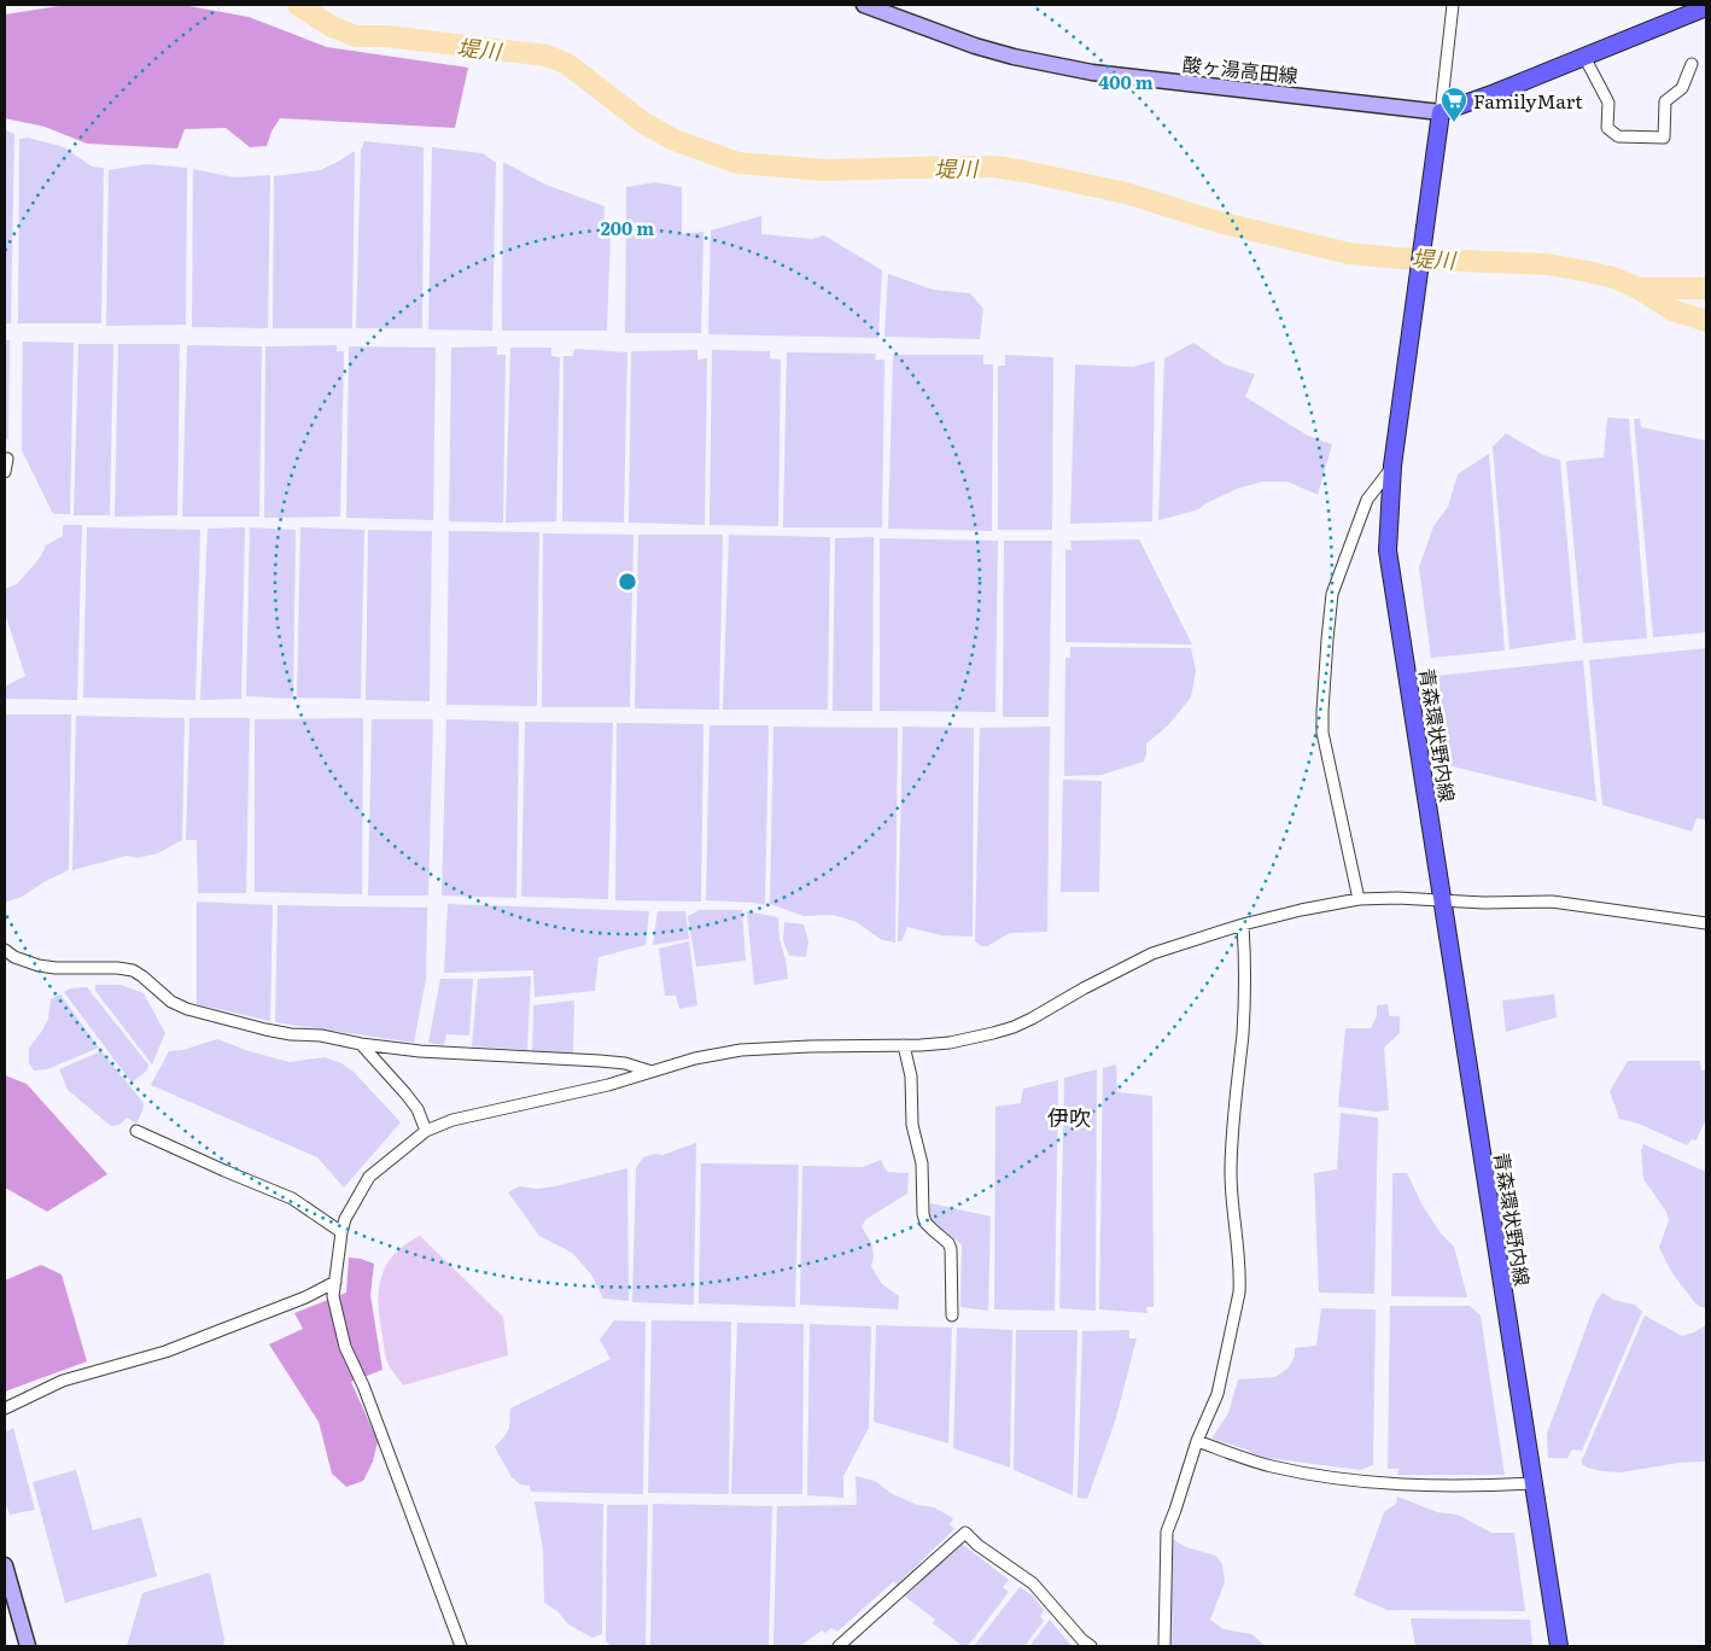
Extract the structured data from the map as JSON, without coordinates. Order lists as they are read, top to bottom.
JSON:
{
  "streets": {
    "main road": ["酸ヶ湯高田線", "青森環状野内線"]
  },
  "crossings": [
    ["酸ヶ湯高田線", "青森環状野内線"]
  ],
  "districts": ["伊吹"],
  "water": ["堤川"],
  "places": {
    "supermarket": ["FamilyMart"]
  },
  "rings": ["400 m", "200 m"]
}
